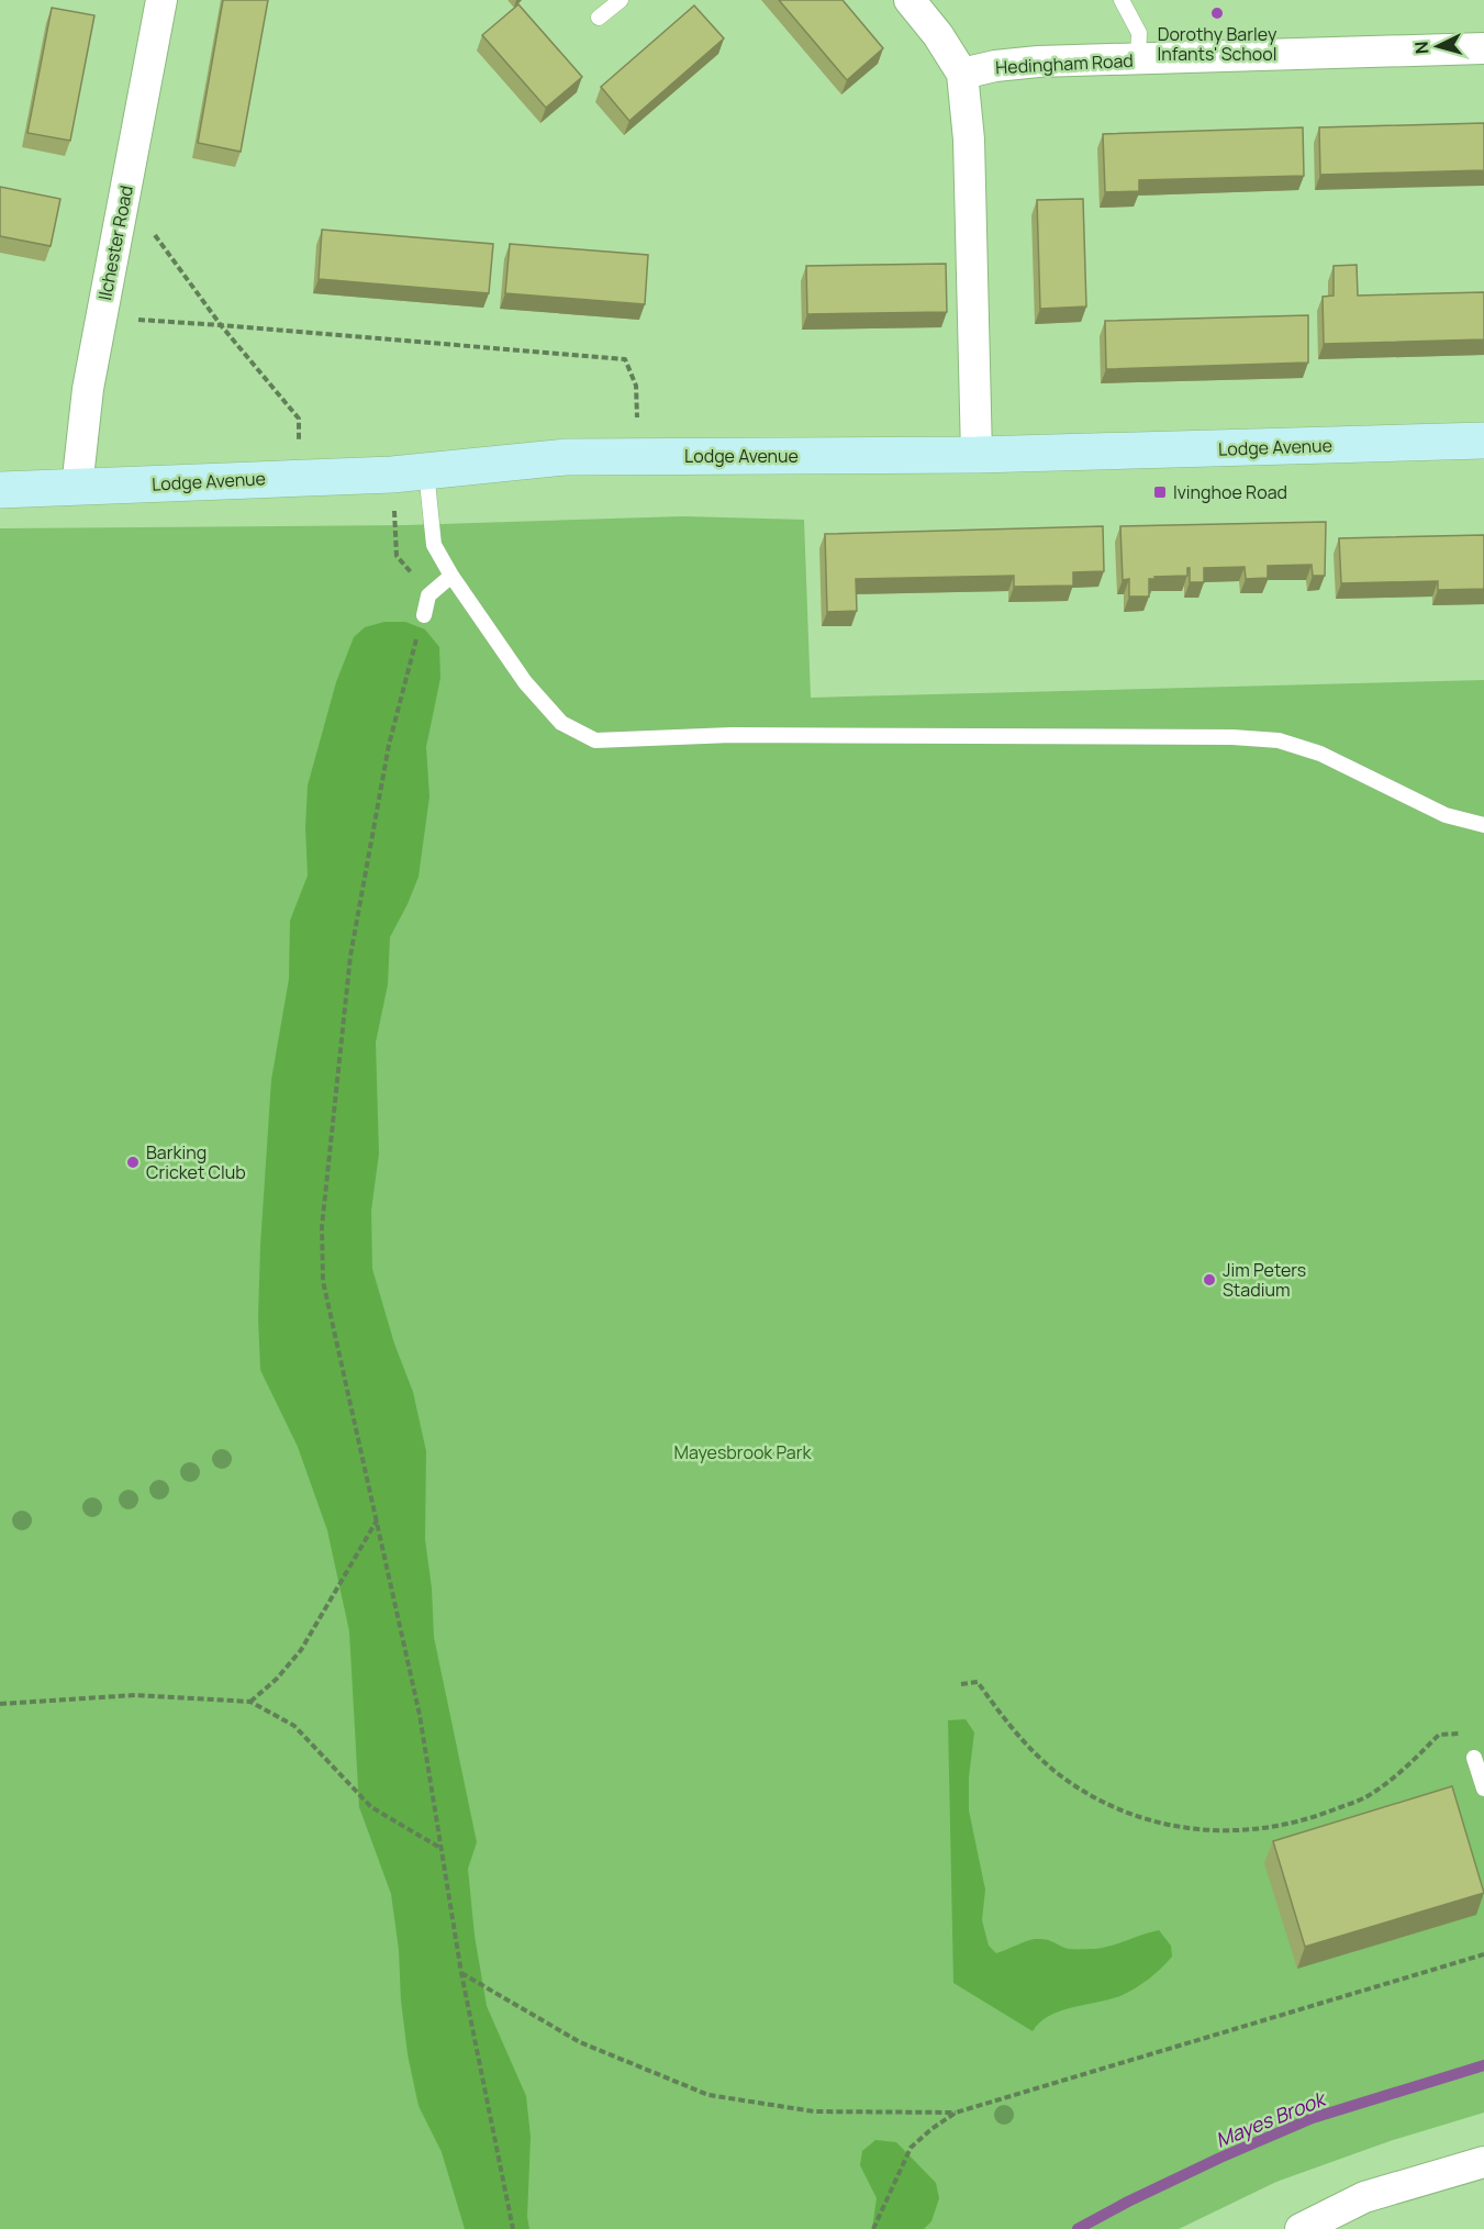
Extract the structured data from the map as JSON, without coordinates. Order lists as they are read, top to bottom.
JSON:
{
  "streets": {
    "street": ["Hedingham Road", "Ilchester Road", "Lodge Avenue"]
  },
  "crossings": [
    ["Ilchester Road", "Lodge Avenue"]
  ],
  "water": ["Mayes Brook"],
  "parks": ["Mayesbrook Park"],
  "places": {
    "other": ["Dorothy Barley Infants' School", "Barking Cricket Club", "Jim Peters Stadium"],
    "transit": ["Ivinghoe Road"]
  },
  "north": "left"
}
